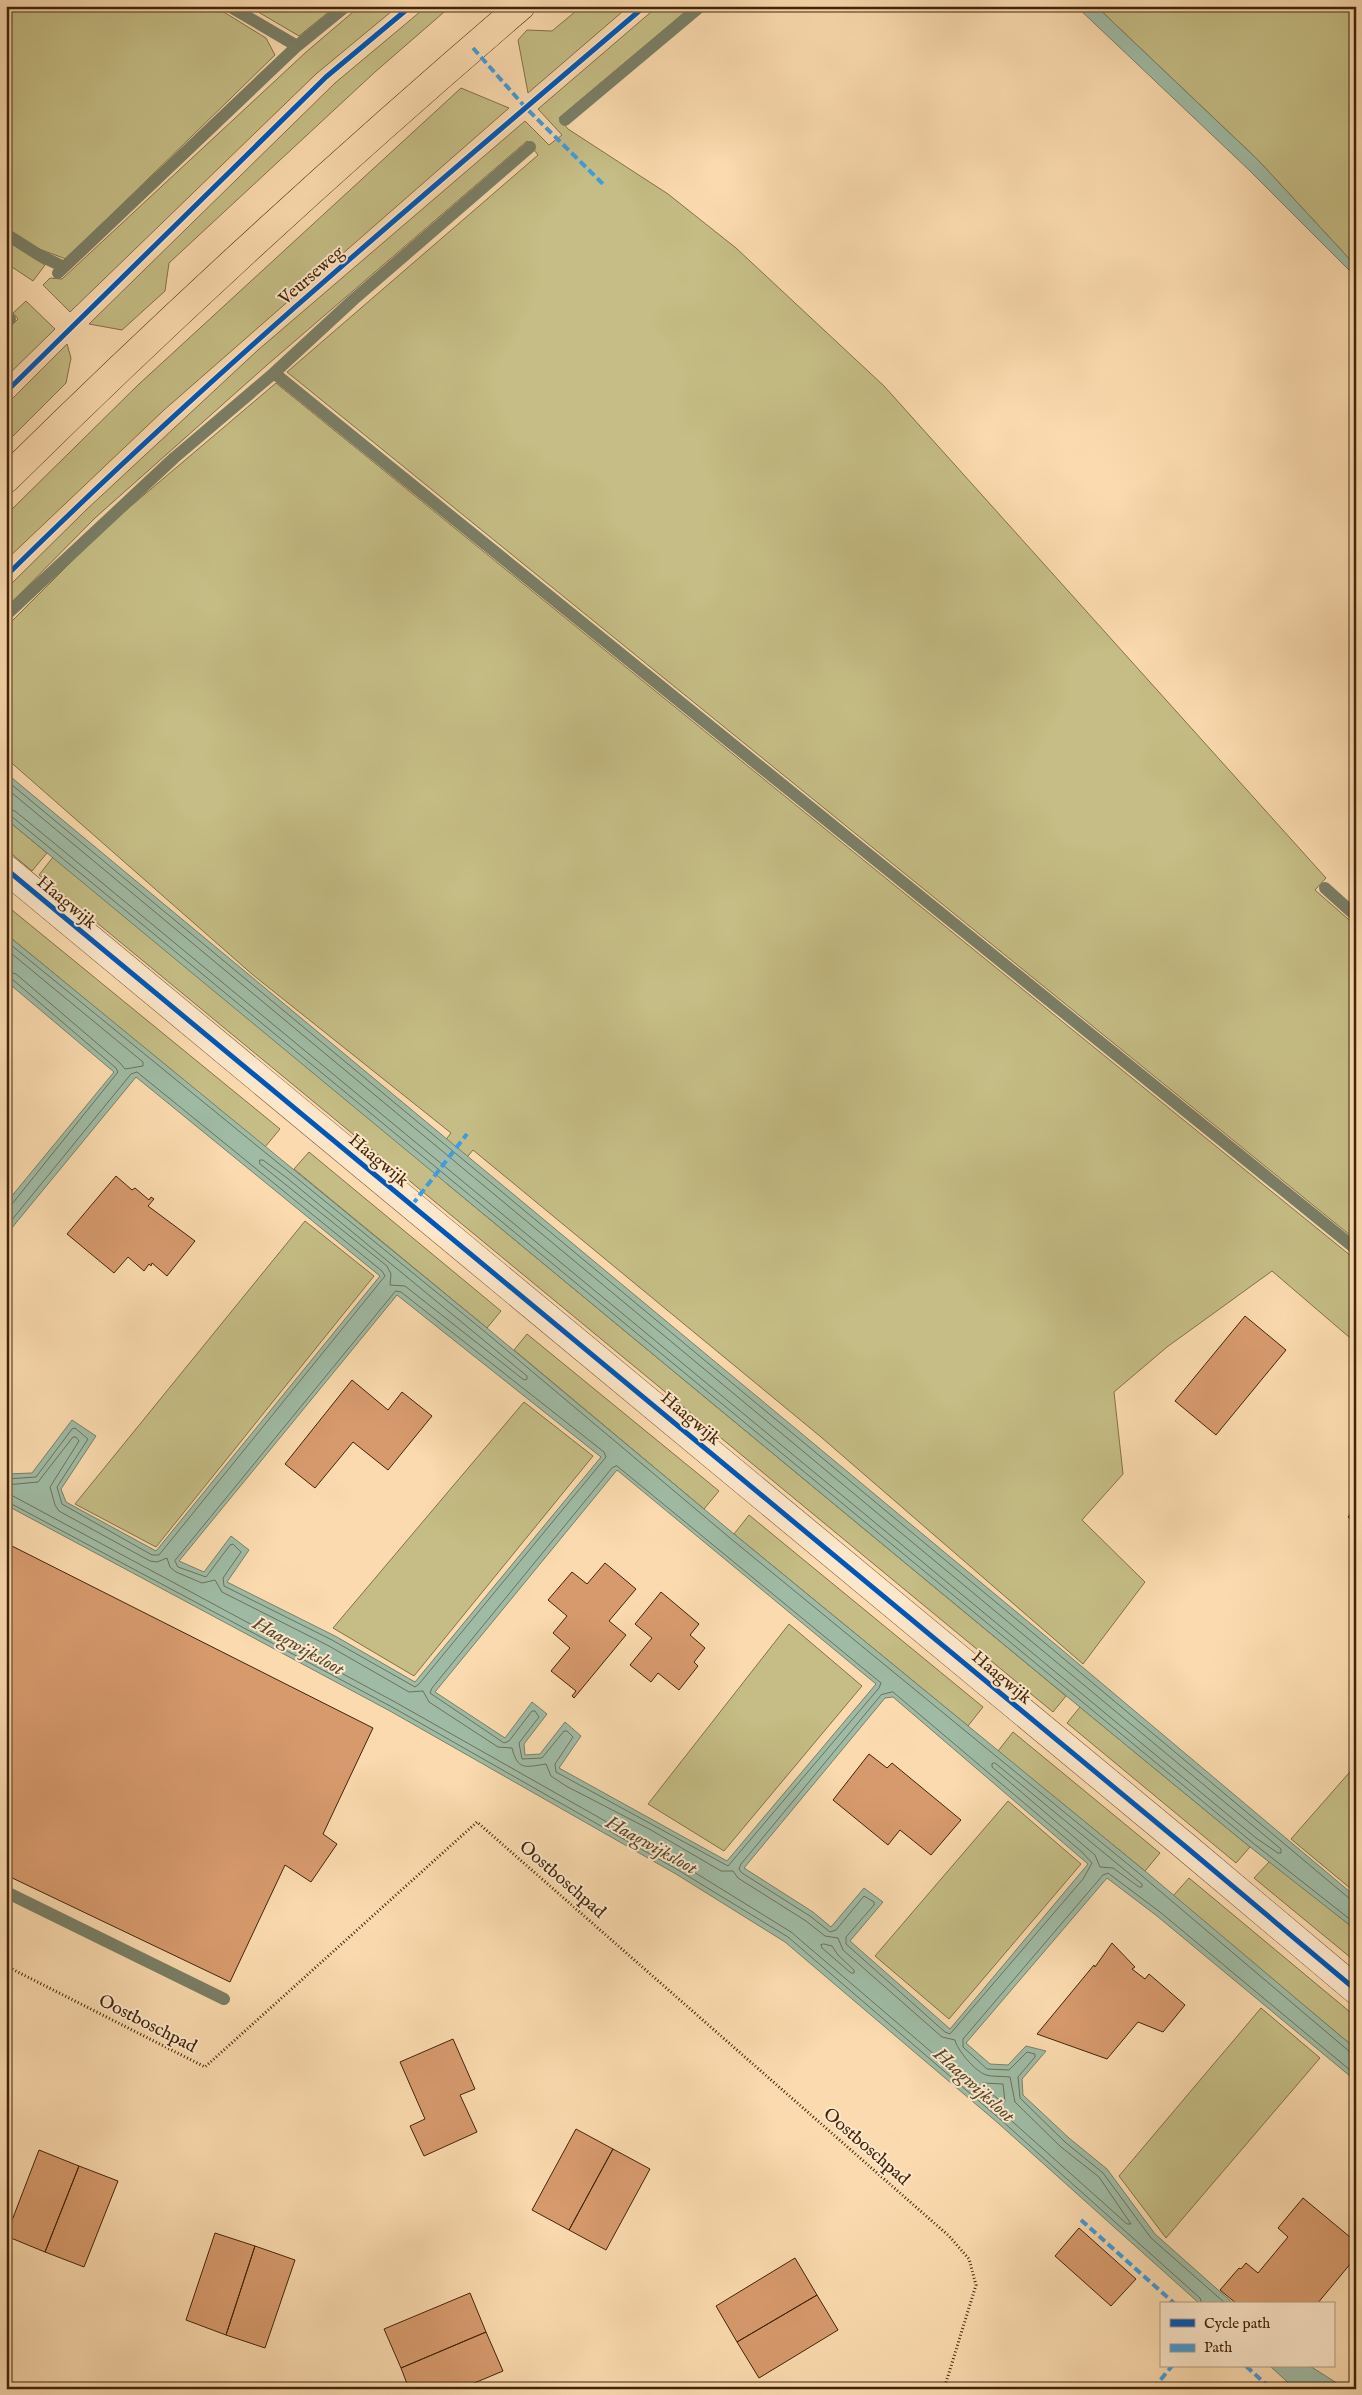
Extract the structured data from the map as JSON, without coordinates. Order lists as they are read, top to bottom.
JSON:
{
  "streets": {
    "street": ["Haagwijk"],
    "path": ["Oostboschpad"],
    "cycle path": ["Veurseweg"]
  },
  "water": ["Haagwijksloot"],
  "legend": ["Cycle path", "Path"]
}
